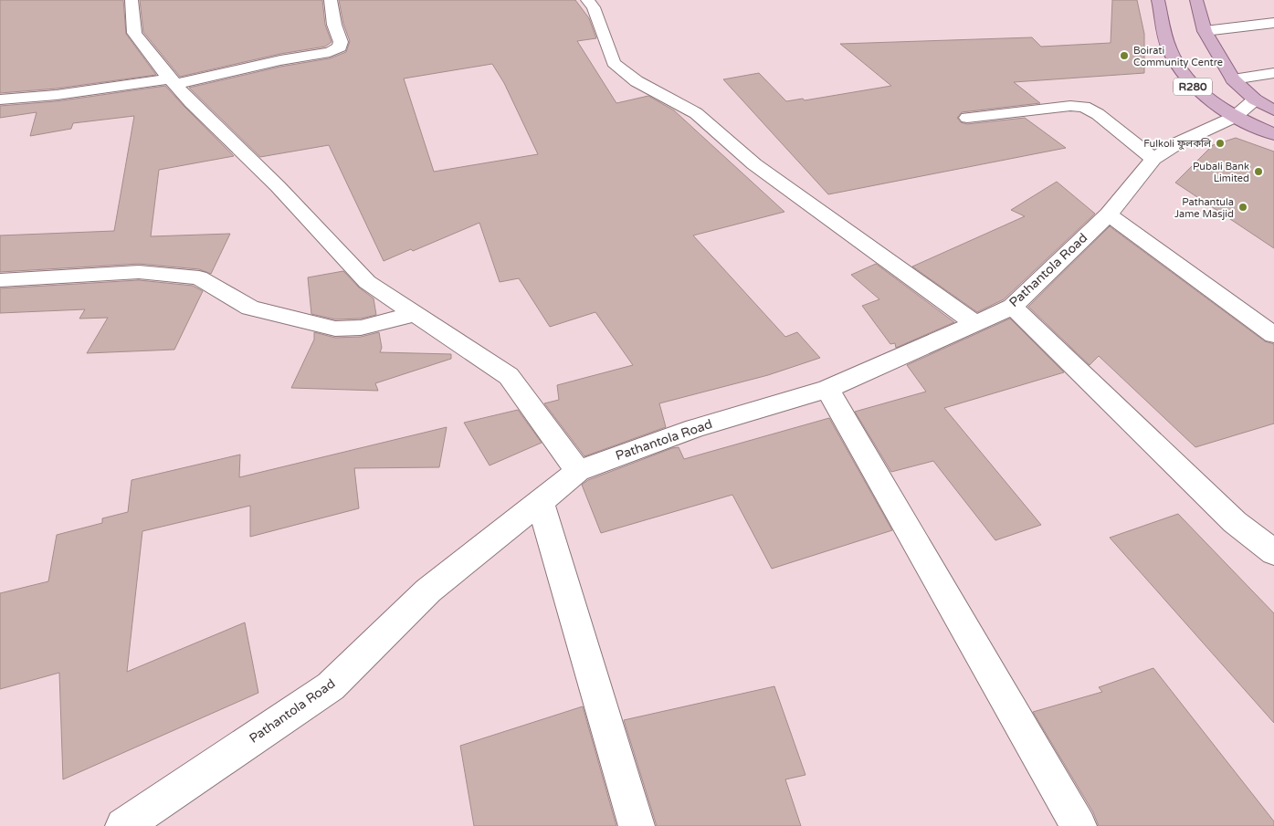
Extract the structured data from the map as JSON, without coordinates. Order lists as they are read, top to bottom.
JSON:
{
  "streets": {
    "main road": ["R280"],
    "street": ["Pathantola Road"]
  },
  "crossings": [
    ["R280", "Pathantola Road"]
  ],
  "places": [
    "Boirati Community Centre",
    "Fulkoli ফুলকলি",
    "Pubali Bank Limited",
    "Pathantula Jame Masjid"
  ]
}
